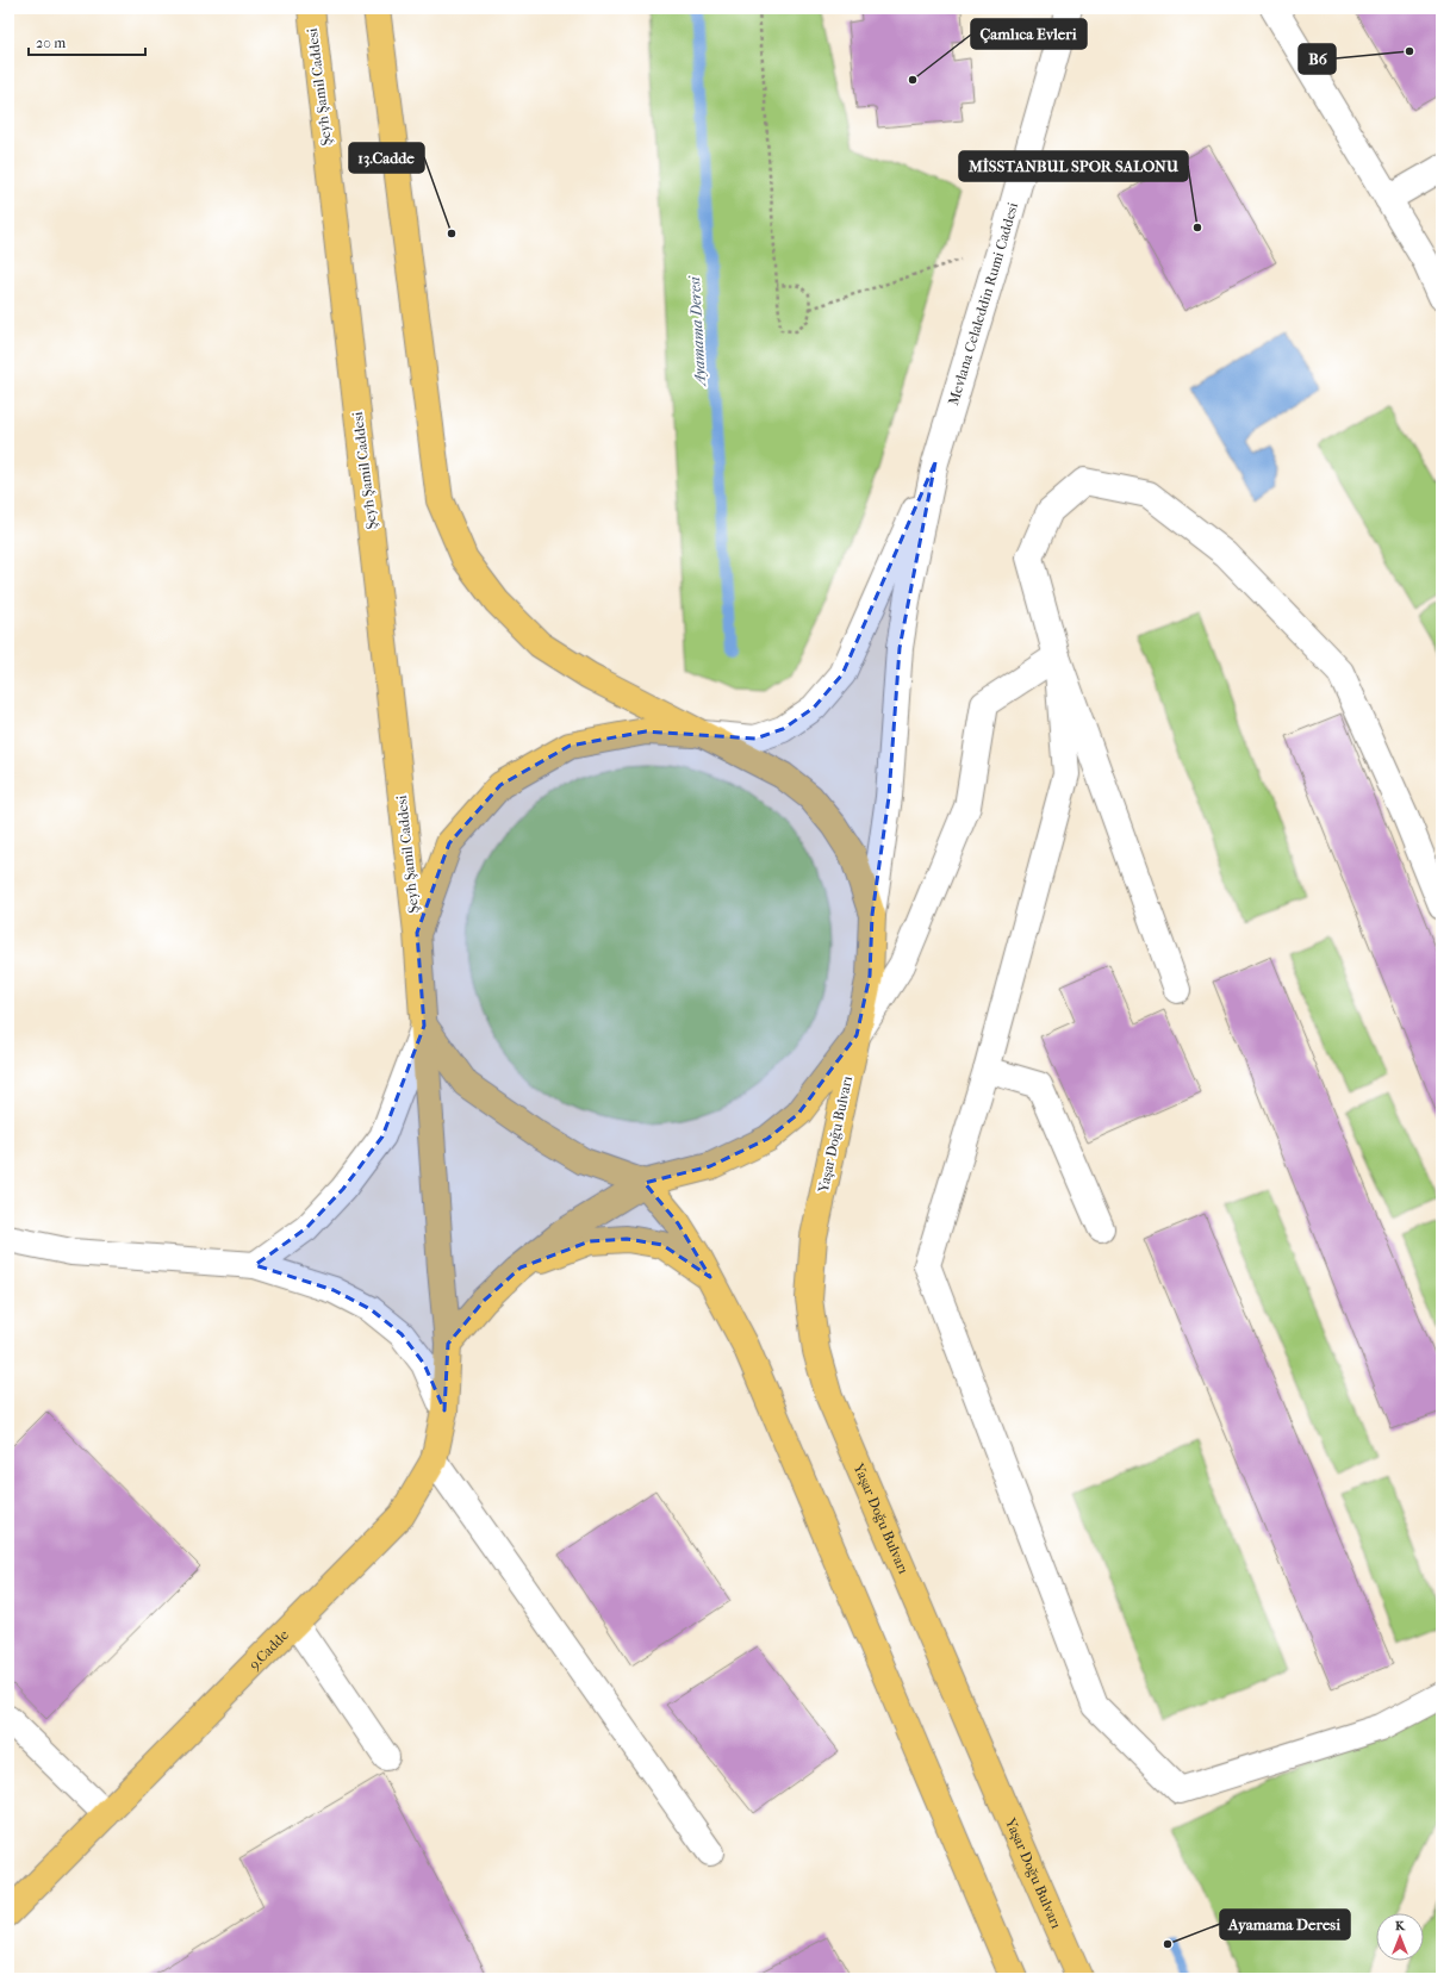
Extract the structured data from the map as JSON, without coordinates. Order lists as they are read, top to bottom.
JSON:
{
  "streets": {
    "main road": ["Şeyh Şamil Caddesi", "Yaşar Doğu Bulvarı", "9.Cadde"],
    "street": ["Mevlana Celaleddin Rumi Caddesi"]
  },
  "crossings": [
    ["Şeyh Şamil Caddesi", "9.Cadde"]
  ],
  "water": ["Ayamama Deresi"],
  "places": [
    "B6",
    "Çamlıca Evleri",
    "MİSSTANBUL SPOR SALONU",
    "13.Cadde",
    "Ayamama Deresi"
  ],
  "scale_bar": "20 m",
  "north": "top"
}
